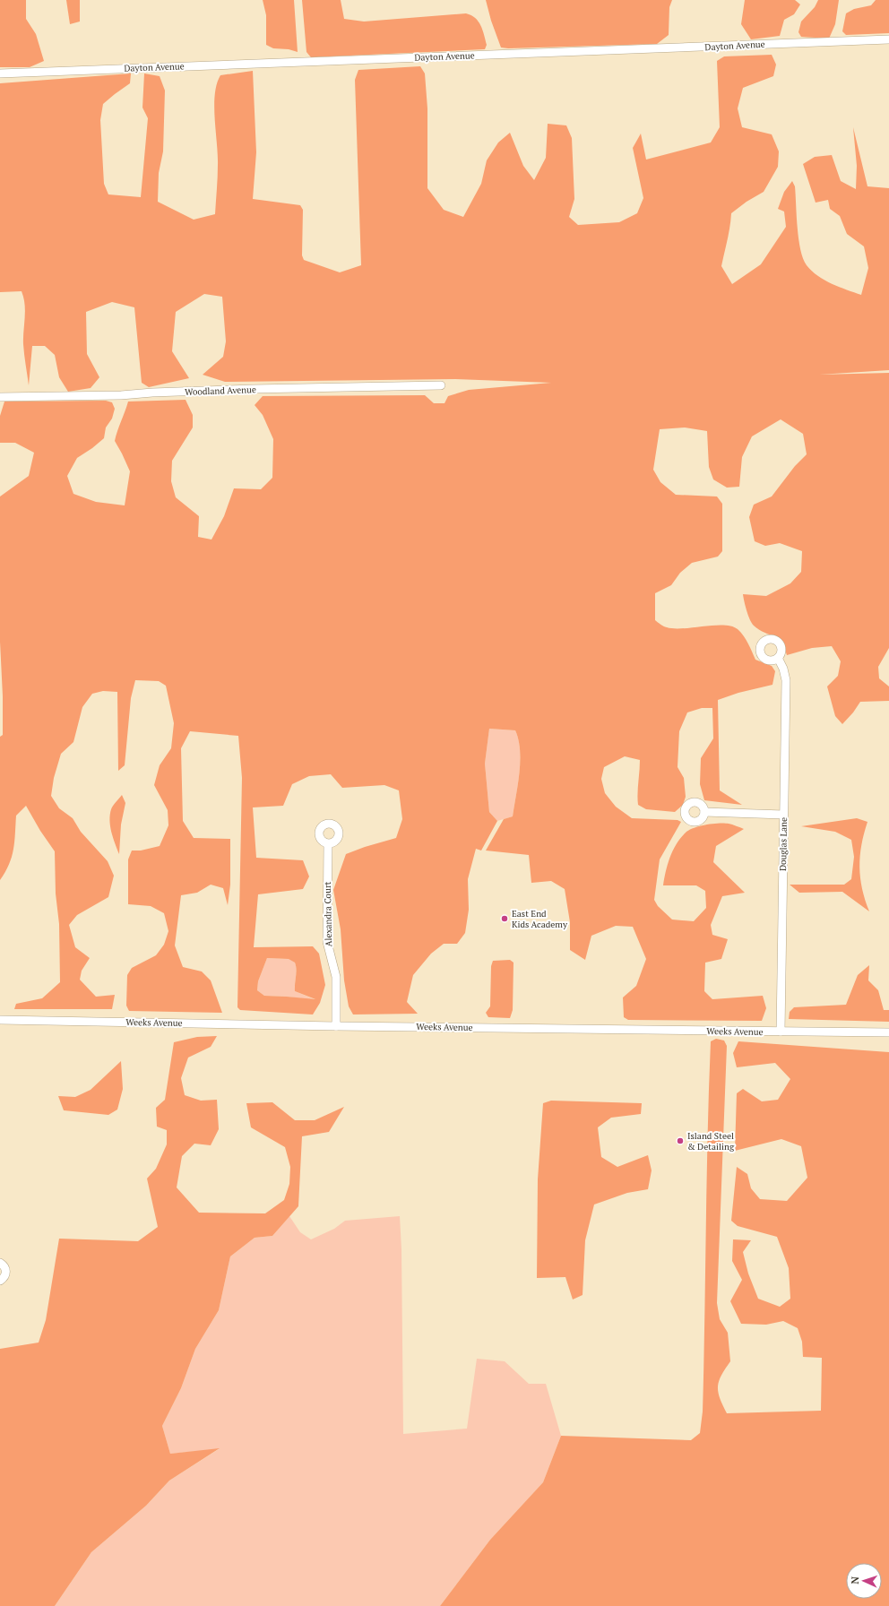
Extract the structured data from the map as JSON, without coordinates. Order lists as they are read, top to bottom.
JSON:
{
  "streets": {
    "street": [
      "Dayton Avenue",
      "Woodland Avenue",
      "Douglas Lane",
      "Alexandra Court",
      "Weeks Avenue"
    ]
  },
  "crossings": [
    ["Douglas Lane", "Weeks Avenue"],
    ["Alexandra Court", "Weeks Avenue"]
  ],
  "places": ["East End Kids Academy", "Island Steel & Detailing"],
  "north": "left"
}
